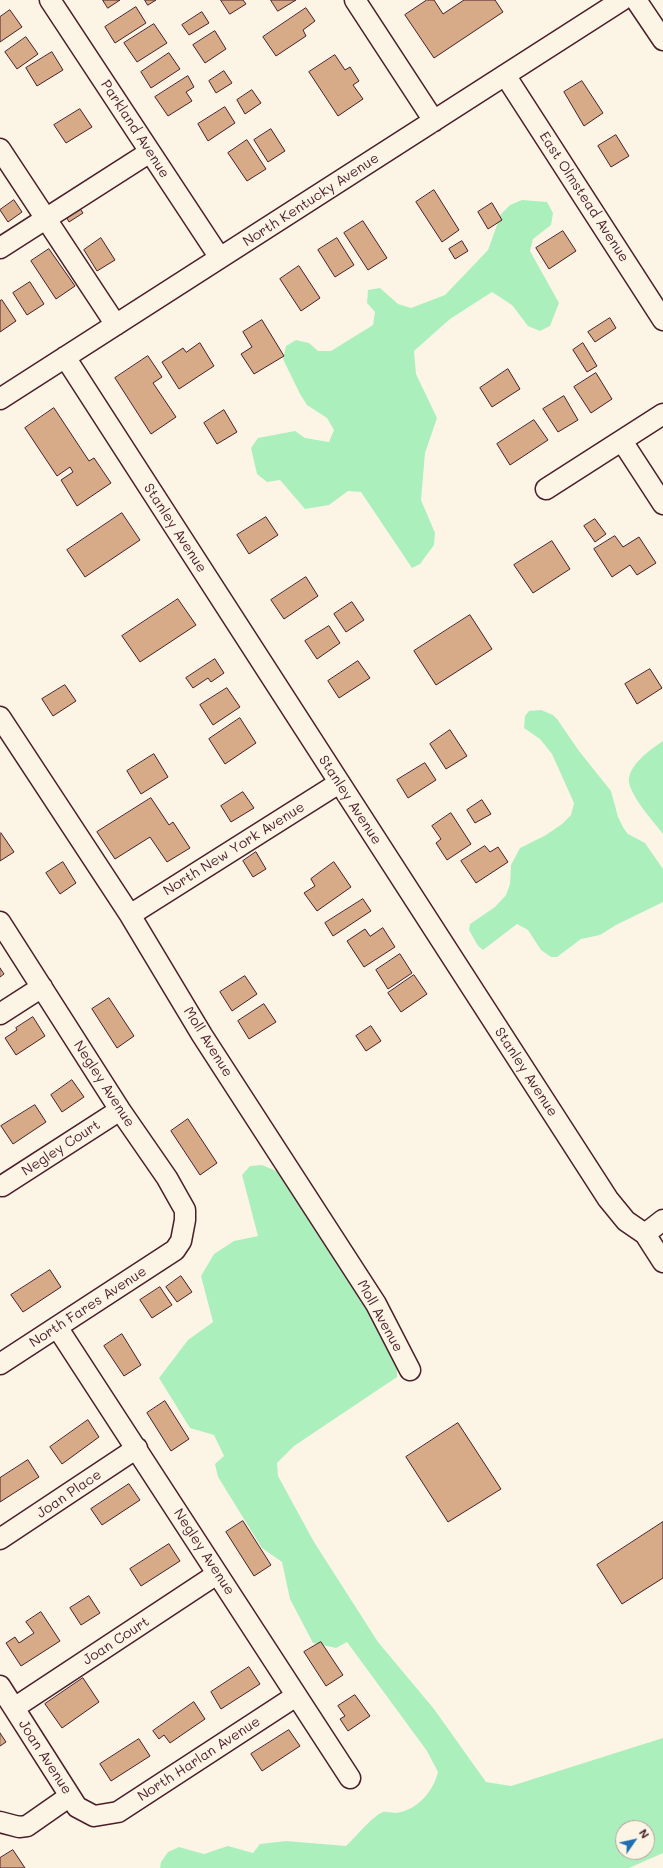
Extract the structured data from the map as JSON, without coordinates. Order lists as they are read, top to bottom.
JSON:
{
  "streets": {
    "street": [
      "Parkland Avenue",
      "East Olmstead Avenue",
      "North Kentucky Avenue",
      "Stanley Avenue",
      "North New York Avenue",
      "Moll Avenue",
      "Negley Avenue",
      "Negley Court",
      "North Fares Avenue",
      "Joan Place",
      "Joan Court",
      "Joan Avenue",
      "North Harlan Avenue"
    ]
  },
  "crossings": [
    ["Parkland Avenue", "North Kentucky Avenue"],
    ["East Olmstead Avenue", "North Kentucky Avenue"],
    ["North Kentucky Avenue", "Stanley Avenue"],
    ["Stanley Avenue", "North New York Avenue"],
    ["North New York Avenue", "Moll Avenue"],
    ["Negley Avenue", "Negley Court"],
    ["Negley Avenue", "North Fares Avenue"],
    ["Negley Avenue", "Joan Place"],
    ["Negley Avenue", "Joan Court"],
    ["Negley Avenue", "North Harlan Avenue"],
    ["Joan Court", "Joan Avenue"],
    ["Joan Avenue", "North Harlan Avenue"]
  ],
  "north": "top right"
}
